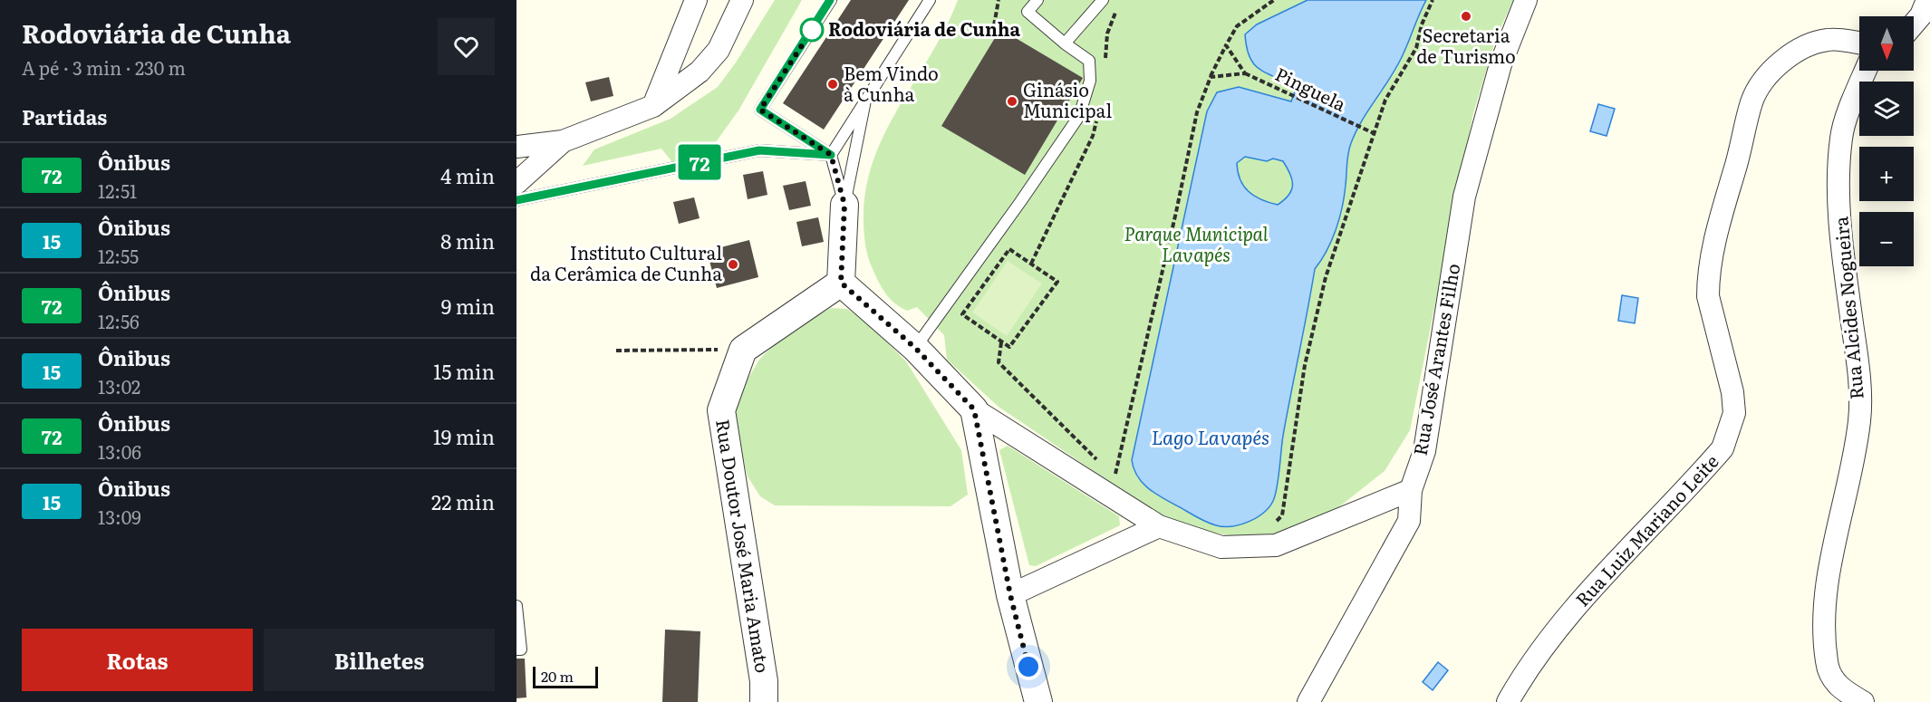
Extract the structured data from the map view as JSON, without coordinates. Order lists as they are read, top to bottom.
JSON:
{
  "streets": {
    "street": [
      "Rua Alcides Nogueira",
      "Rua José Arantes Filho",
      "Rua Luiz Mariano Leite",
      "Rua Doutor José Maria Amato"
    ],
    "path": ["Pinguela"]
  },
  "water": ["Lago Lavapés"],
  "parks": ["Parque Municipal Lavapés"],
  "places": [
    "Secretaria de Turismo",
    "Rodoviária de Cunha",
    "Bem Vindo à Cunha",
    "Ginásio Municipal",
    "Instituto Cultural da Cerâmica de Cunha"
  ],
  "lines": ["bus line 72"],
  "scale_bar": "20 m",
  "north": "bottom",
  "page": {
    "heading": [
      ["Rodoviária de Cunha", "A pé · 3 min · 230 m"],
      "Partidas"
    ],
    "on_map": "72",
    "map_buttons": ["+", "−"],
    "list": [
      {
        "mark": "72",
        "name": "Ônibus",
        "note": "12:51",
        "value": "4 min"
      },
      {
        "mark": "15",
        "name": "Ônibus",
        "note": "12:55",
        "value": "8 min"
      },
      {
        "mark": "72",
        "name": "Ônibus",
        "note": "12:56",
        "value": "9 min"
      },
      {
        "mark": "15",
        "name": "Ônibus",
        "note": "13:02",
        "value": "15 min"
      },
      {
        "mark": "72",
        "name": "Ônibus",
        "note": "13:06",
        "value": "19 min"
      },
      {
        "mark": "15",
        "name": "Ônibus",
        "note": "13:09",
        "value": "22 min"
      }
    ],
    "buttons": ["Rotas", "Bilhetes"],
    "scale": "20 m"
  }
}
